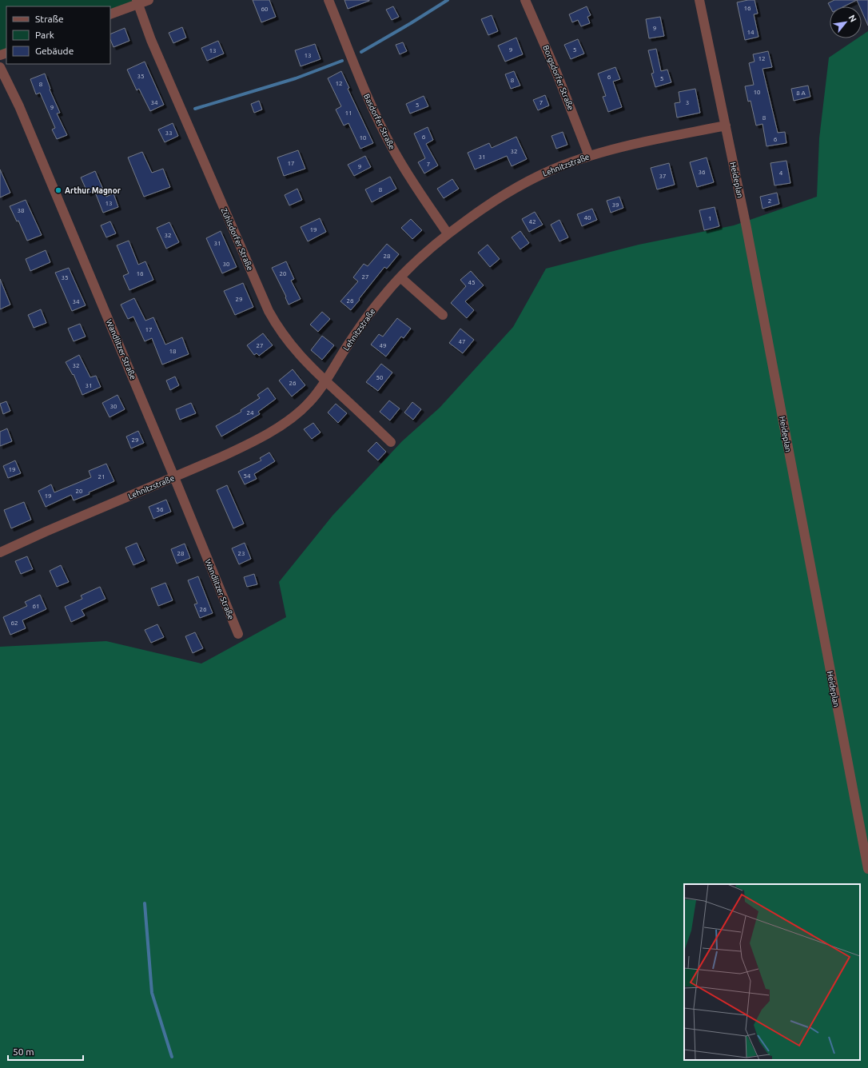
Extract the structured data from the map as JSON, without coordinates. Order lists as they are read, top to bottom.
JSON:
{
  "streets": {
    "street": [
      "Borgsdorfer Straße",
      "Basdorfer Straße",
      "Lehnitzstraße",
      "Heideplan",
      "Zühlsdorfer Straße",
      "Wandlitzer Straße"
    ]
  },
  "crossings": [
    ["Borgsdorfer Straße", "Lehnitzstraße"],
    ["Basdorfer Straße", "Lehnitzstraße"],
    ["Lehnitzstraße", "Heideplan"],
    ["Lehnitzstraße", "Zühlsdorfer Straße"],
    ["Lehnitzstraße", "Wandlitzer Straße"]
  ],
  "places": ["Arthur Magnor"],
  "house_numbers": [
    "16",
    "60",
    "9",
    "14",
    "9",
    "5",
    "13",
    "13",
    "12",
    "35",
    "6",
    "5",
    "8",
    "12",
    "8",
    "10",
    "8 A",
    "34",
    "7",
    "3",
    "5",
    "9",
    "11",
    "8",
    "33",
    "6",
    "10",
    "6",
    "32",
    "31",
    "17",
    "7",
    "9",
    "36",
    "4",
    "37",
    "8",
    "2",
    "13",
    "39",
    "38",
    "40",
    "1",
    "42",
    "19",
    "32",
    "31",
    "28",
    "30",
    "16",
    "20",
    "27",
    "35",
    "45",
    "29",
    "26",
    "34",
    "17",
    "47",
    "27",
    "49",
    "18",
    "32",
    "50",
    "26",
    "31",
    "30",
    "24",
    "29",
    "19",
    "54",
    "21",
    "20",
    "19",
    "56",
    "28",
    "23",
    "61",
    "26",
    "62"
  ],
  "legend": ["Straße", "Park", "Gebäude"],
  "scale_bar": "50 m",
  "north": "top right"
}
